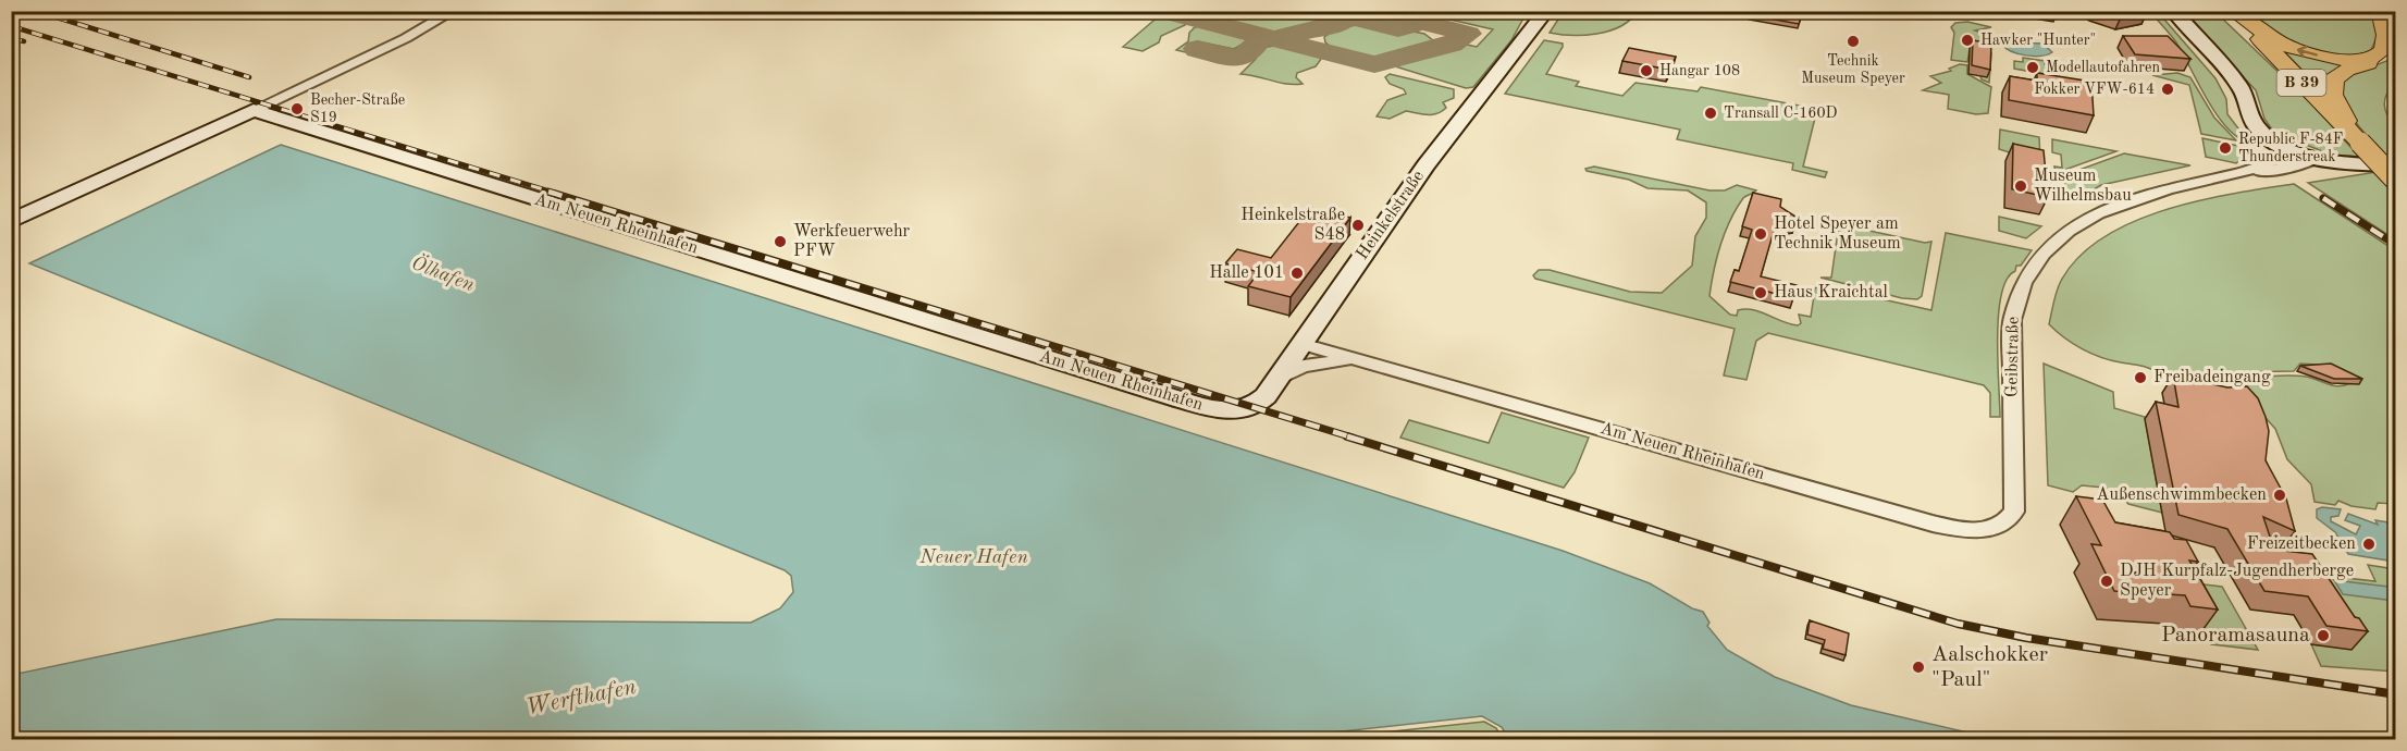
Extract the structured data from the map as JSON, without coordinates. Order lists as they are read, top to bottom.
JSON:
{
  "streets": {
    "main road": ["B 39"],
    "street": ["Heinkelstraße", "Am Neuen Rheinhafen", "Geibstraße"]
  },
  "crossings": [
    ["Heinkelstraße", "Am Neuen Rheinhafen"],
    ["Am Neuen Rheinhafen", "Geibstraße"]
  ],
  "water": ["Ölhafen", "Neuer Hafen", "Werfthafen"],
  "places": [
    "Hawker \"Hunter\"",
    "Technik Museum Speyer",
    "Modellautofahren",
    "Hangar 108",
    "Fokker VFW-614",
    "Becher-Straße S19",
    "Transall C-160D",
    "Republic F-84F Thunderstreak",
    "Museum Wilhelmsbau",
    "Heinkelstraße S48",
    "Hotel Speyer am Technik Museum",
    "Werkfeuerwehr PFW",
    "Halle 101",
    "Haus Kraichtal",
    "Freibadeingang",
    "Außenschwimmbecken",
    "Freizeitbecken",
    "DJH Kurpfalz-Jugendherberge Speyer",
    "Panoramasauna",
    "Aalschokker \"Paul\""
  ]
}
